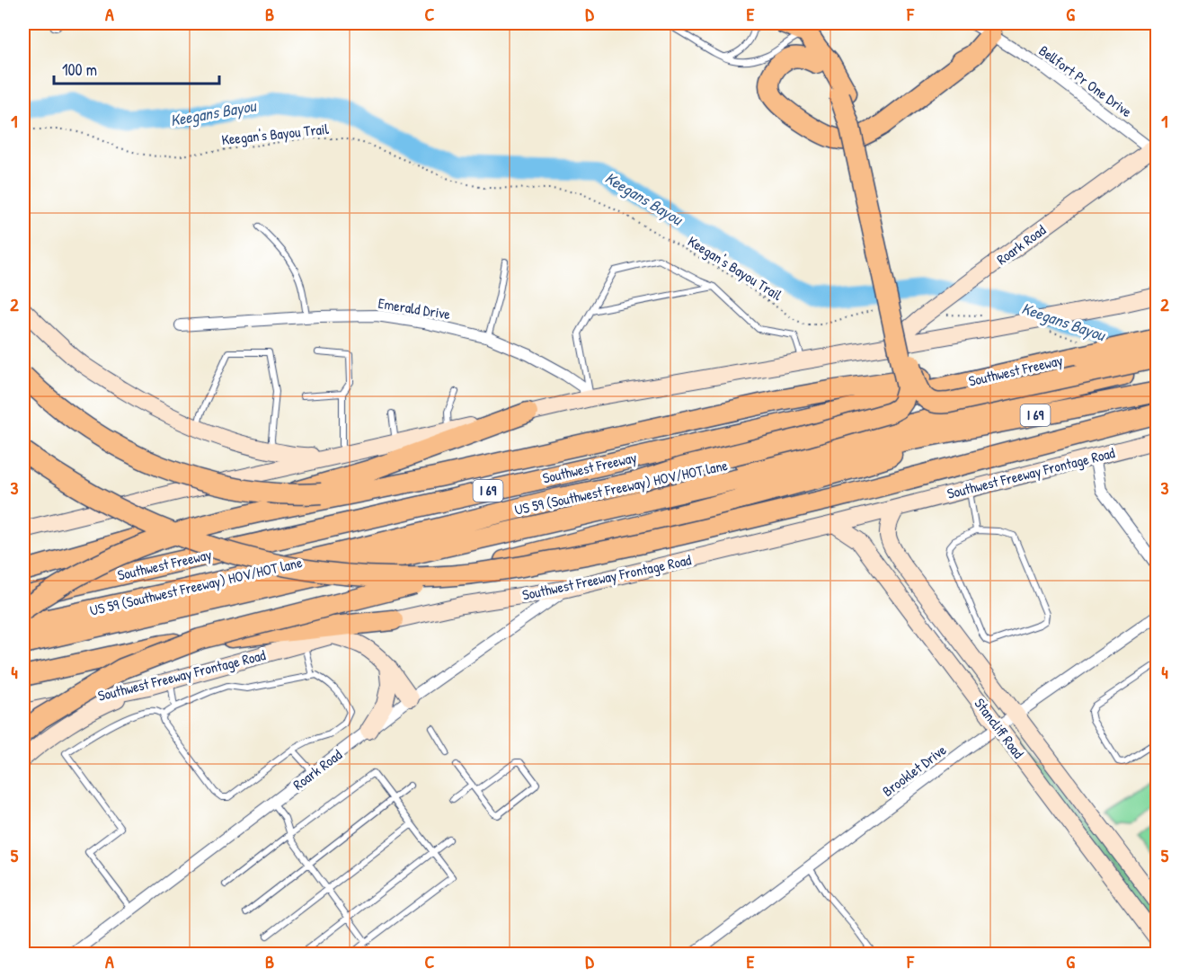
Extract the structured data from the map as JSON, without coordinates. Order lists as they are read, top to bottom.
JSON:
{
  "streets": {
    "highway": ["Southwest Freeway", "I 69", "US 59 (Southwest Freeway) HOV/HOT lane"],
    "main road": ["Roark Road", "Southwest Freeway Frontage Road", "Stancliff Road"],
    "street": ["Bellfort Pr One Drive", "Emerald Drive", "Brooklet Drive"],
    "path": ["Keegan's Bayou Trail"]
  },
  "crossings": [
    ["Bellfort Pr One Drive", "Roark Road"],
    ["Roark Road", "Southwest Freeway Frontage Road"],
    ["Southwest Freeway Frontage Road", "Stancliff Road"],
    ["Stancliff Road", "Brooklet Drive"]
  ],
  "water": ["Keegans Bayou"],
  "scale_bar": "100 m",
  "grid": {
    "columns": [
      "A",
      "B",
      "C",
      "D",
      "E",
      "F",
      "G"
    ],
    "rows": [
      "1",
      "2",
      "3",
      "4",
      "5"
    ]
  }
}
